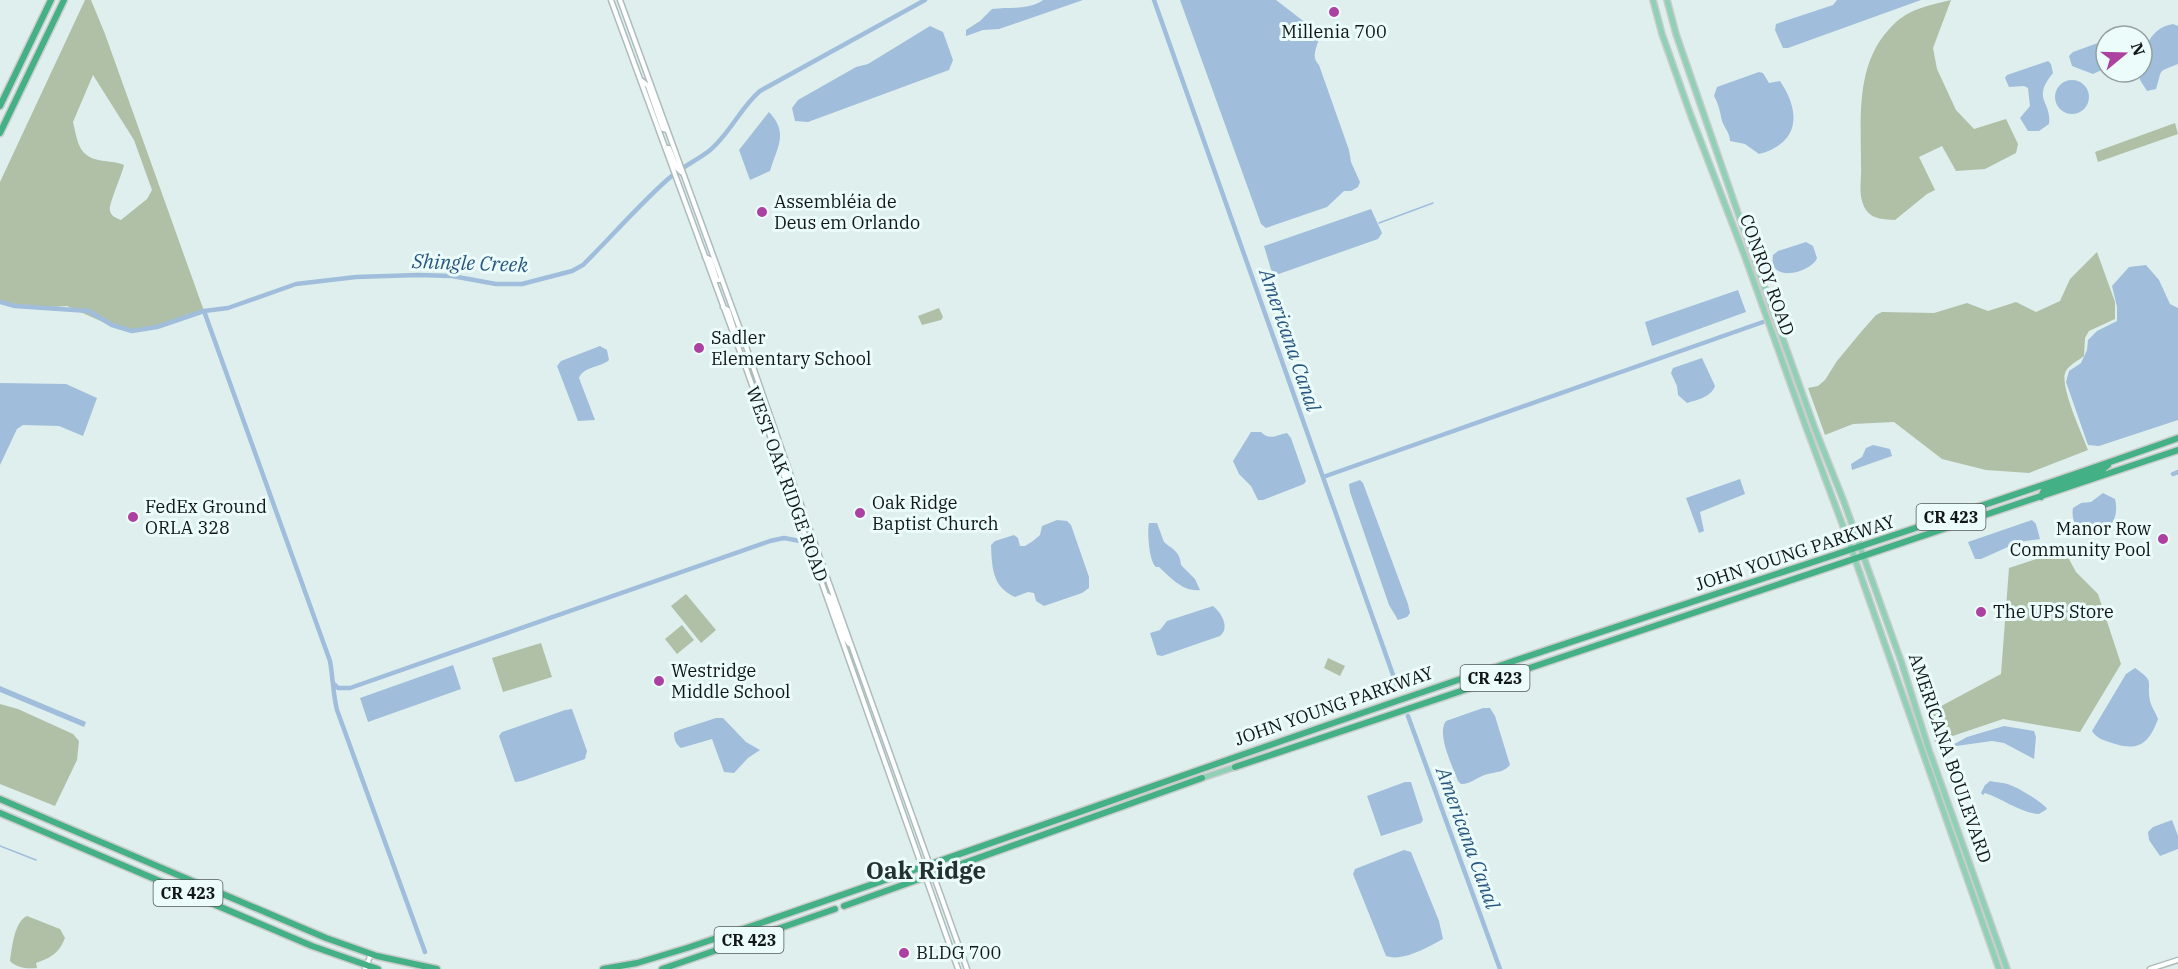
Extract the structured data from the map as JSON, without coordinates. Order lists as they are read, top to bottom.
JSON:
{
  "streets": {
    "highway": ["CR 423", "JOHN YOUNG PARKWAY"],
    "main road": ["CONROY ROAD", "AMERICANA BOULEVARD"],
    "street": ["WEST OAK RIDGE ROAD"]
  },
  "crossings": [
    ["CONROY ROAD", "JOHN YOUNG PARKWAY"],
    ["CONROY ROAD", "AMERICANA BOULEVARD"],
    ["WEST OAK RIDGE ROAD", "JOHN YOUNG PARKWAY"],
    ["JOHN YOUNG PARKWAY", "AMERICANA BOULEVARD"]
  ],
  "districts": ["Oak Ridge"],
  "water": ["Shingle Creek", "Americana Canal"],
  "places": [
    "Millenia 700",
    "Assembléia de Deus em Orlando",
    "Sadler Elementary School",
    "Oak Ridge Baptist Church",
    "FedEx Ground ORLA 328",
    "Manor Row Community Pool",
    "The UPS Store",
    "Westridge Middle School",
    "BLDG 700"
  ],
  "north": "right"
}
